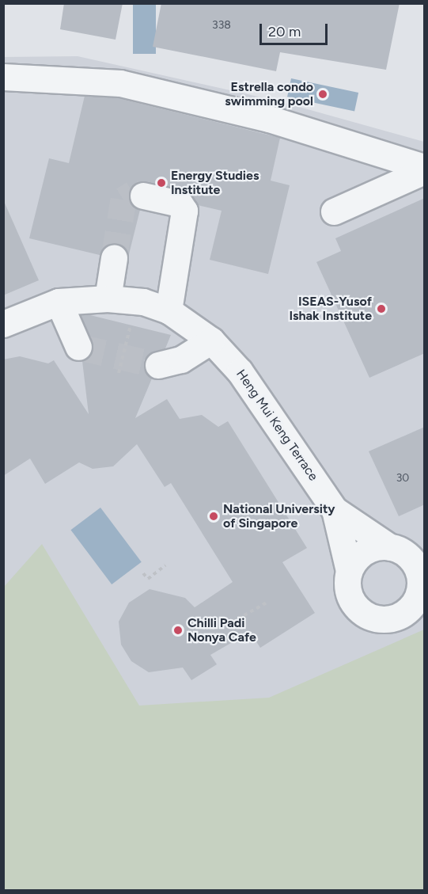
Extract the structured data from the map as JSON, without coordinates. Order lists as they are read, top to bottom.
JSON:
{
  "streets": {
    "street": ["Heng Mui Keng Terrace"]
  },
  "places": [
    "Estrella condo swimming pool",
    "Energy Studies Institute",
    "ISEAS-Yusof Ishak Institute",
    "National University of Singapore",
    "Chilli Padi Nonya Cafe"
  ],
  "house_numbers": ["338", "30"],
  "scale_bar": "20 m"
}
